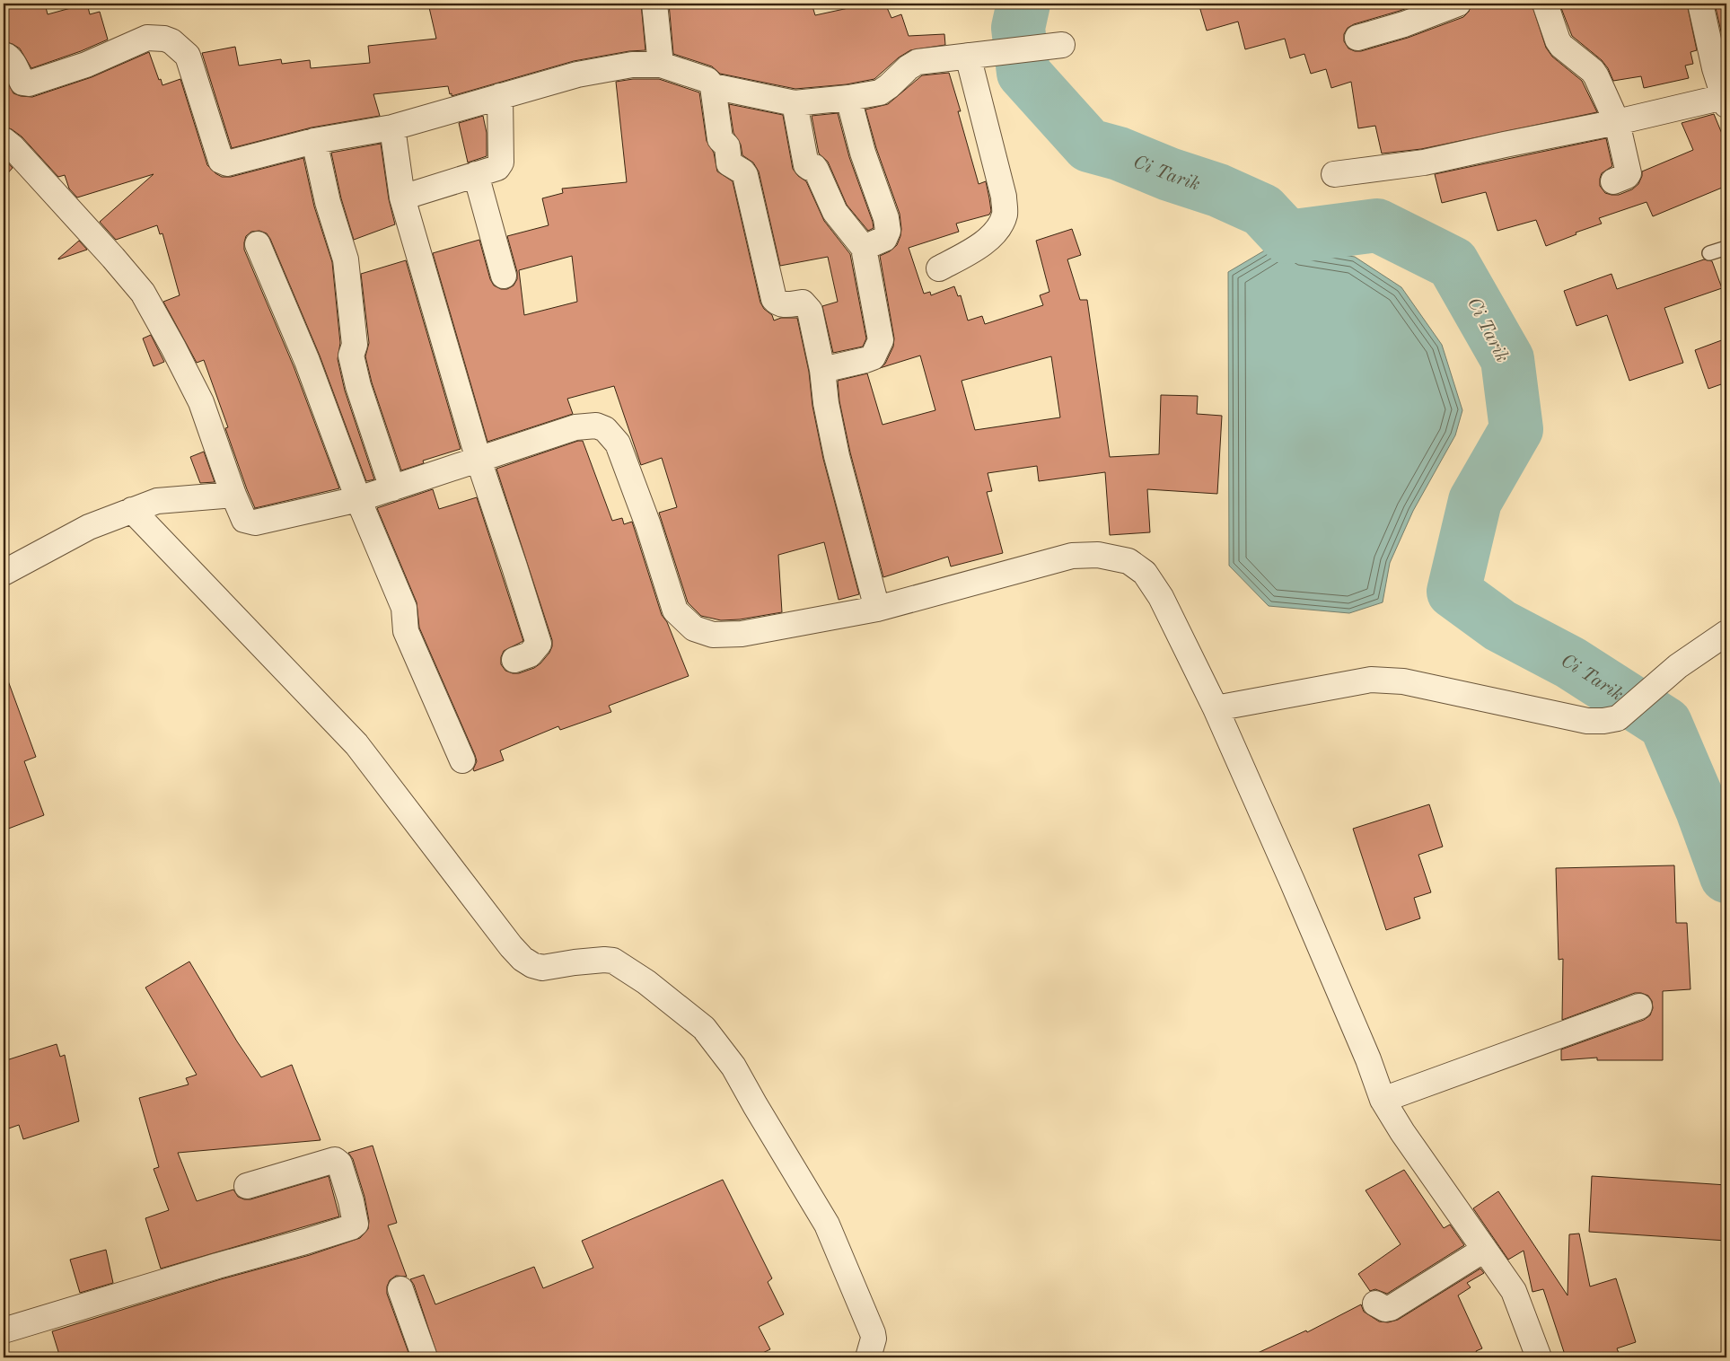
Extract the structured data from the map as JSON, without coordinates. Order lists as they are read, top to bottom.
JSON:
{
  "water": ["Ci Tarik"]
}
